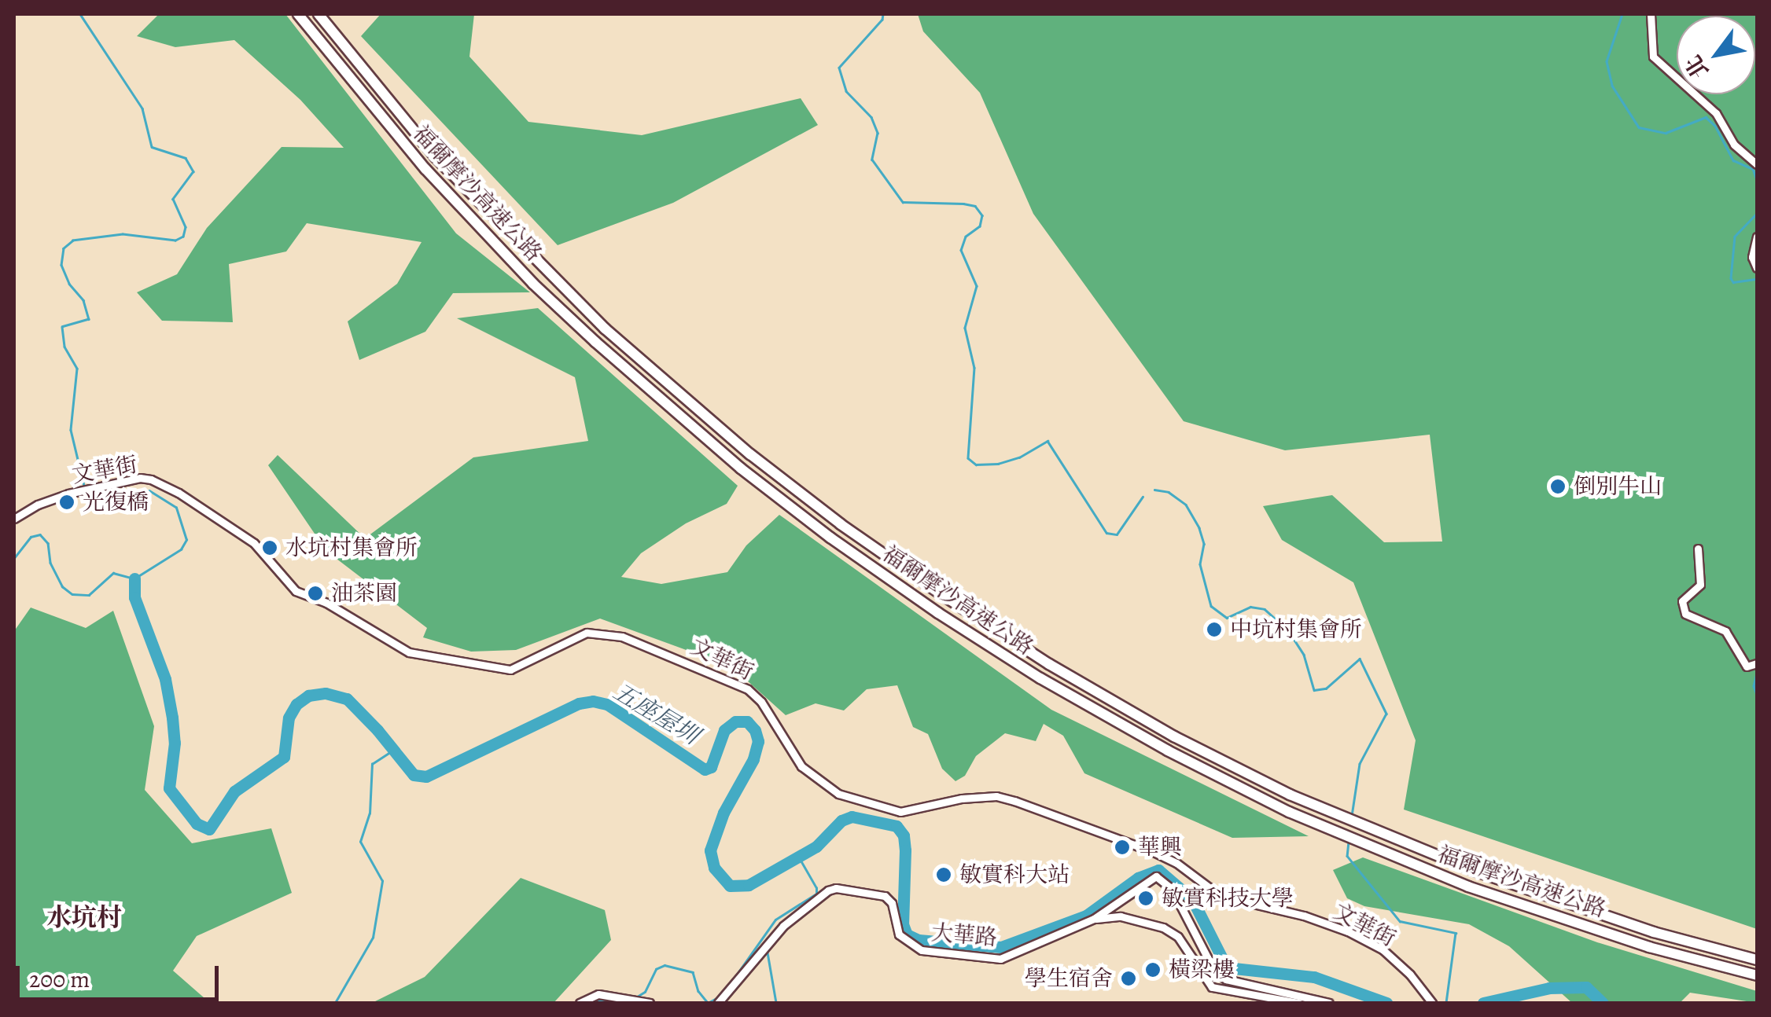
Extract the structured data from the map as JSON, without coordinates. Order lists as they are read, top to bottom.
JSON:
{
  "streets": {
    "highway": ["福爾摩沙高速公路"],
    "street": ["文華街", "大華路"]
  },
  "districts": ["水坑村"],
  "water": ["五座屋圳"],
  "places": [
    "倒別牛山",
    "光復橋",
    "水坑村集會所",
    "油茶園",
    "中坑村集會所",
    "華興",
    "敏實科大站",
    "敏實科技大學",
    "橫梁樓",
    "學生宿舍"
  ],
  "scale_bar": "200 m",
  "north": "bottom left"
}
